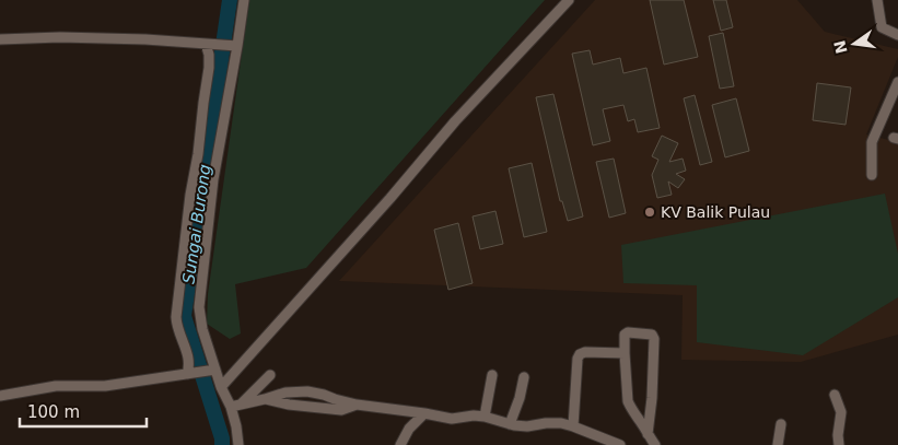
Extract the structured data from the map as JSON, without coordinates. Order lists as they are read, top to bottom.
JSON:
{
  "water": ["Sungai Burong"],
  "places": ["KV Balik Pulau"],
  "scale_bar": "100 m",
  "north": "left"
}
